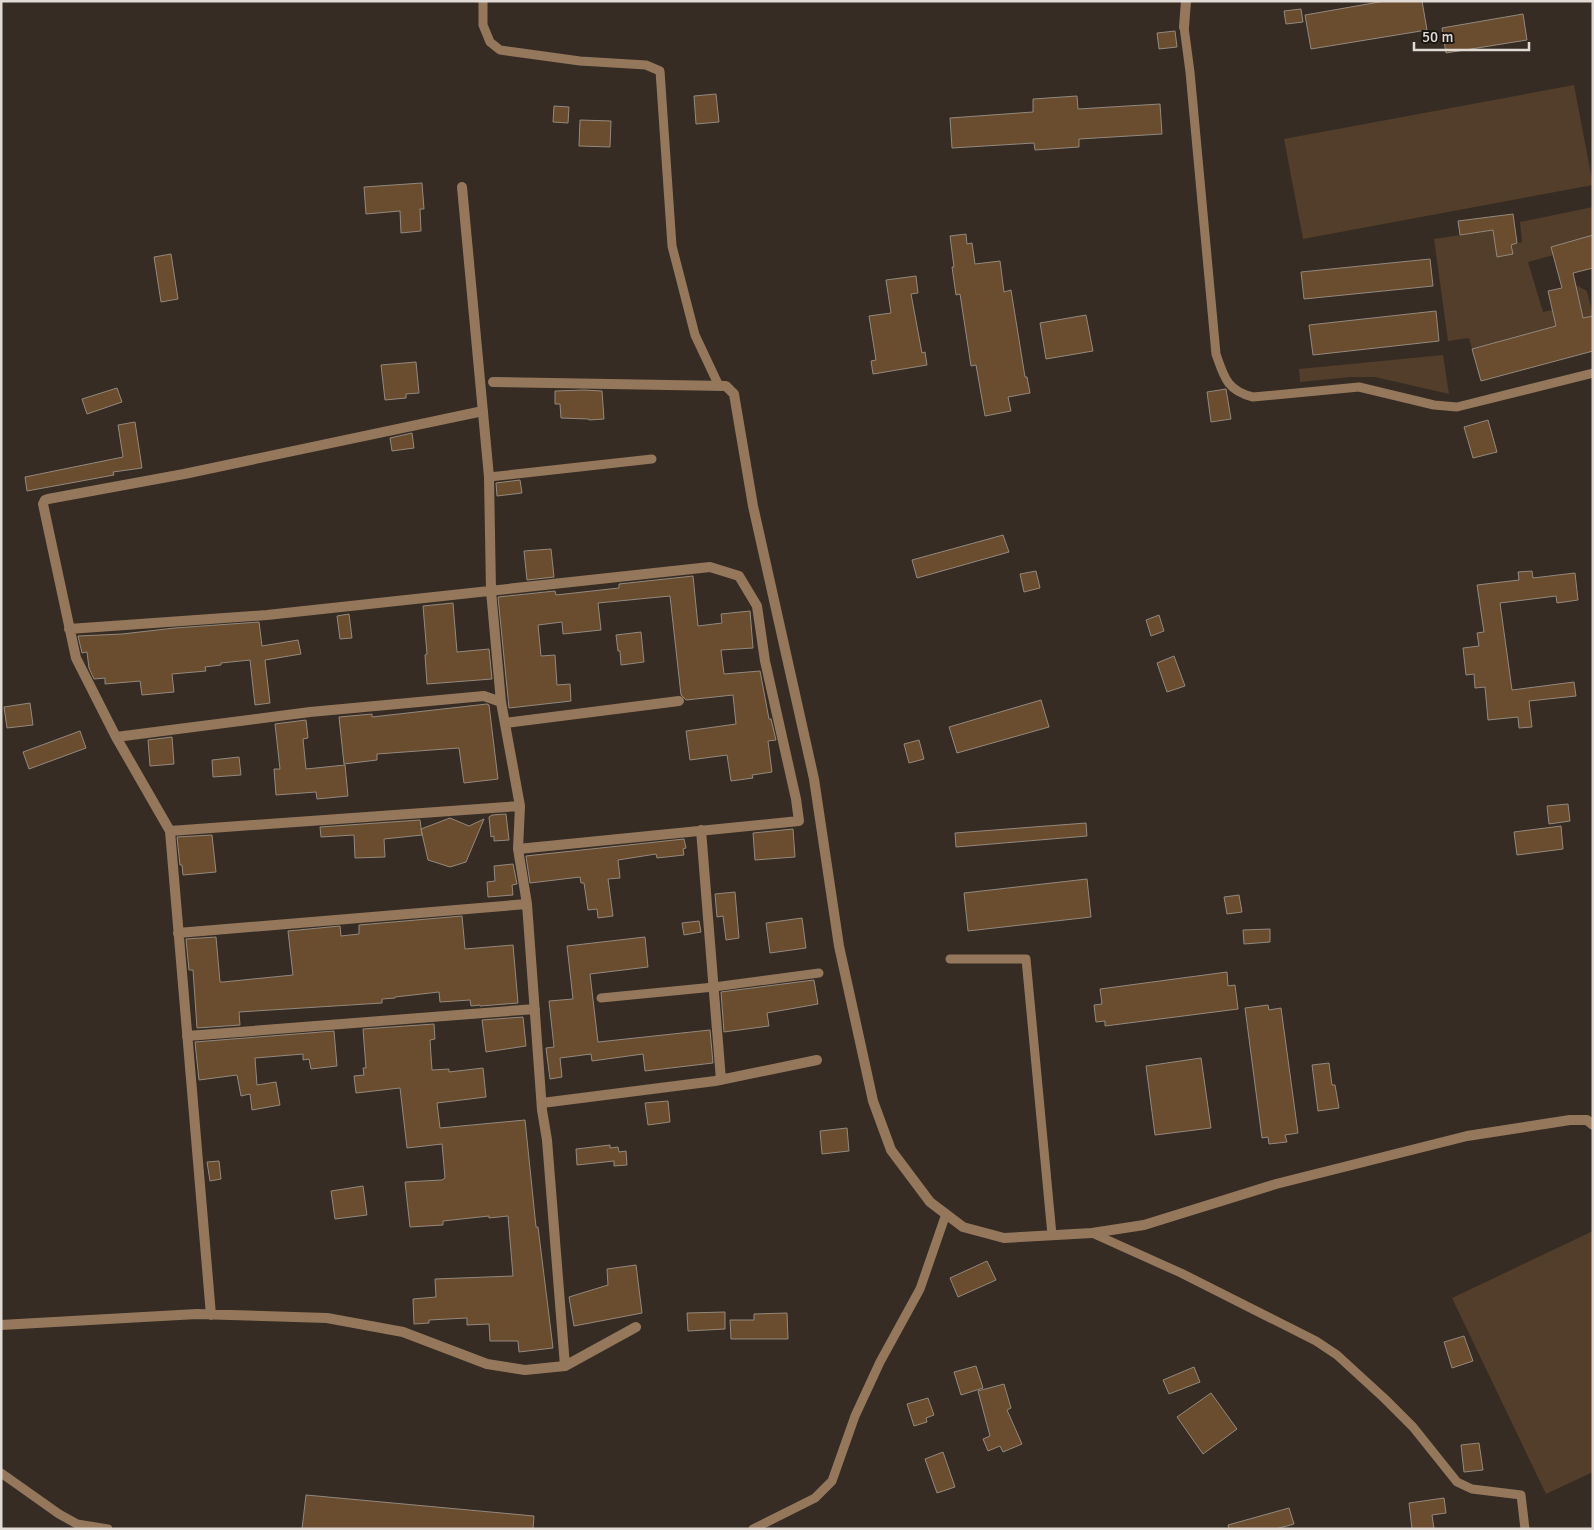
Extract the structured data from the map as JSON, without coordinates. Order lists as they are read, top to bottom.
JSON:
{
  "scale_bar": "50 m"
}
